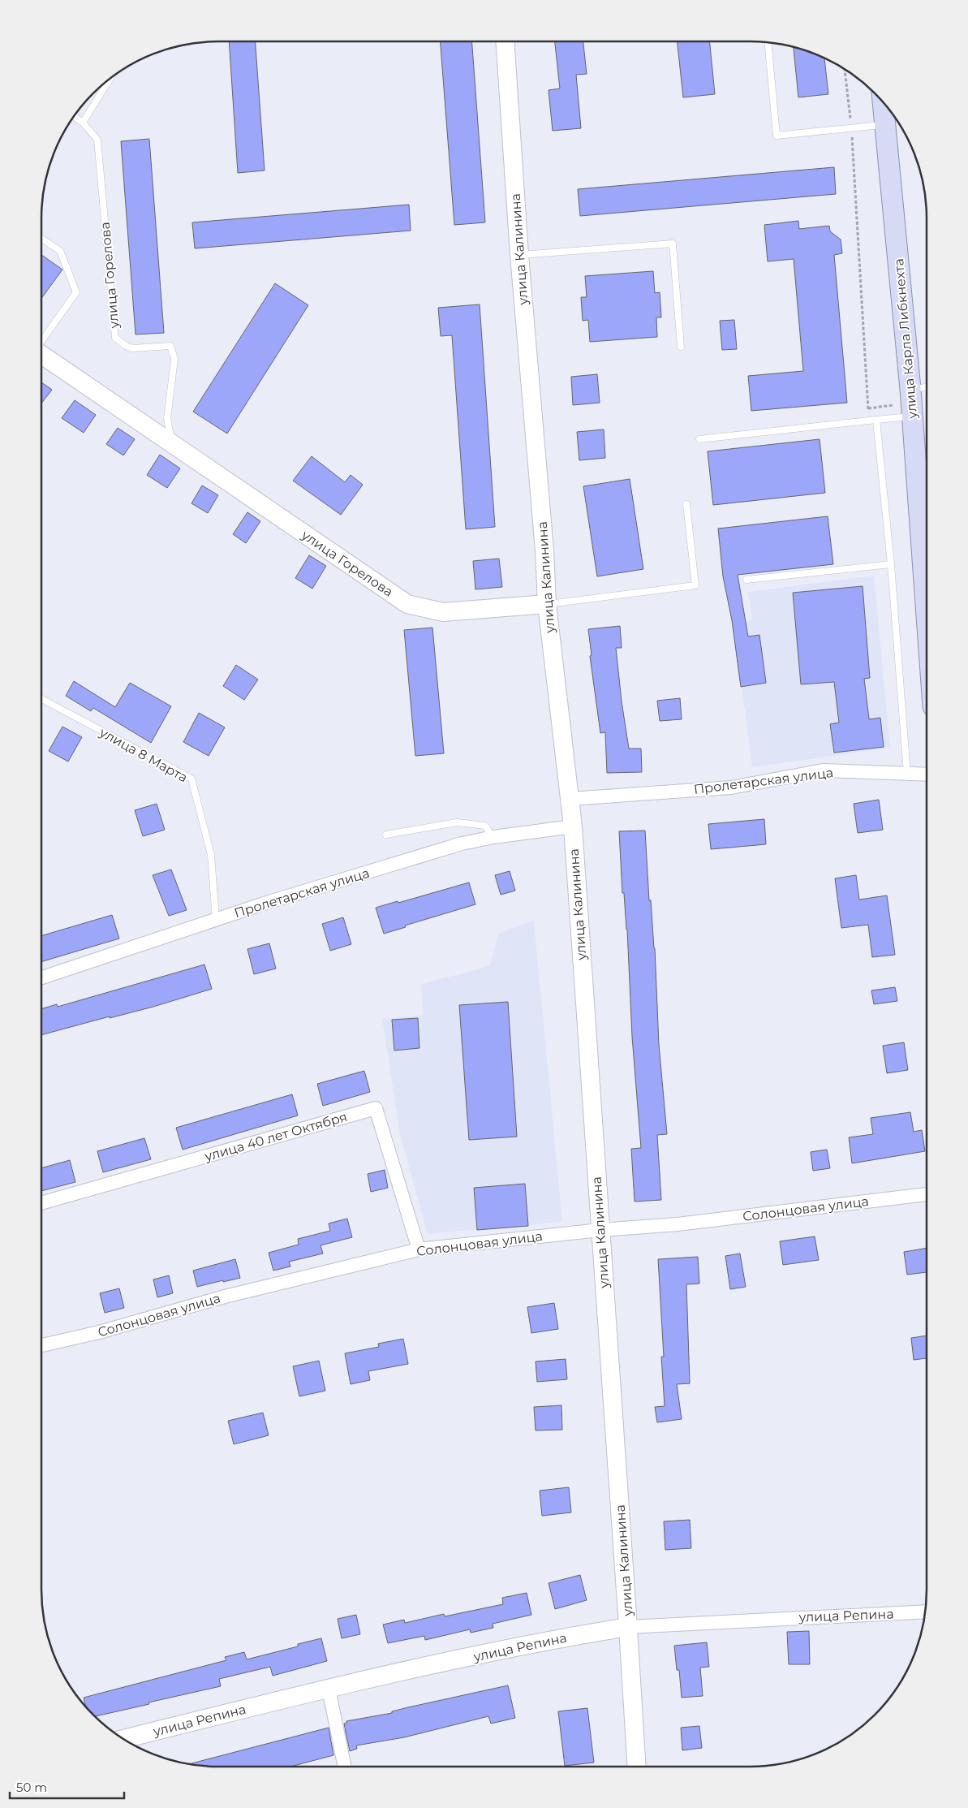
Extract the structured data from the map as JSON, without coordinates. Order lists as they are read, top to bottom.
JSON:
{
  "streets": {
    "main road": ["улица Карла Либкнехта"],
    "street": [
      "улица Калинина",
      "улица Горелова",
      "Пролетарская улица",
      "улица 40 лет Октября",
      "Солонцовая улица",
      "улица Репина"
    ],
    "lane": ["улица 8 Марта"]
  },
  "crossings": [
    ["улица Калинина", "улица Горелова"],
    ["улица Калинина", "Пролетарская улица"],
    ["улица Калинина", "Солонцовая улица"],
    ["улица Калинина", "улица Репина"],
    ["улица 8 Марта", "Пролетарская улица"],
    ["улица 40 лет Октября", "Солонцовая улица"]
  ],
  "scale_bar": "50 m"
}
